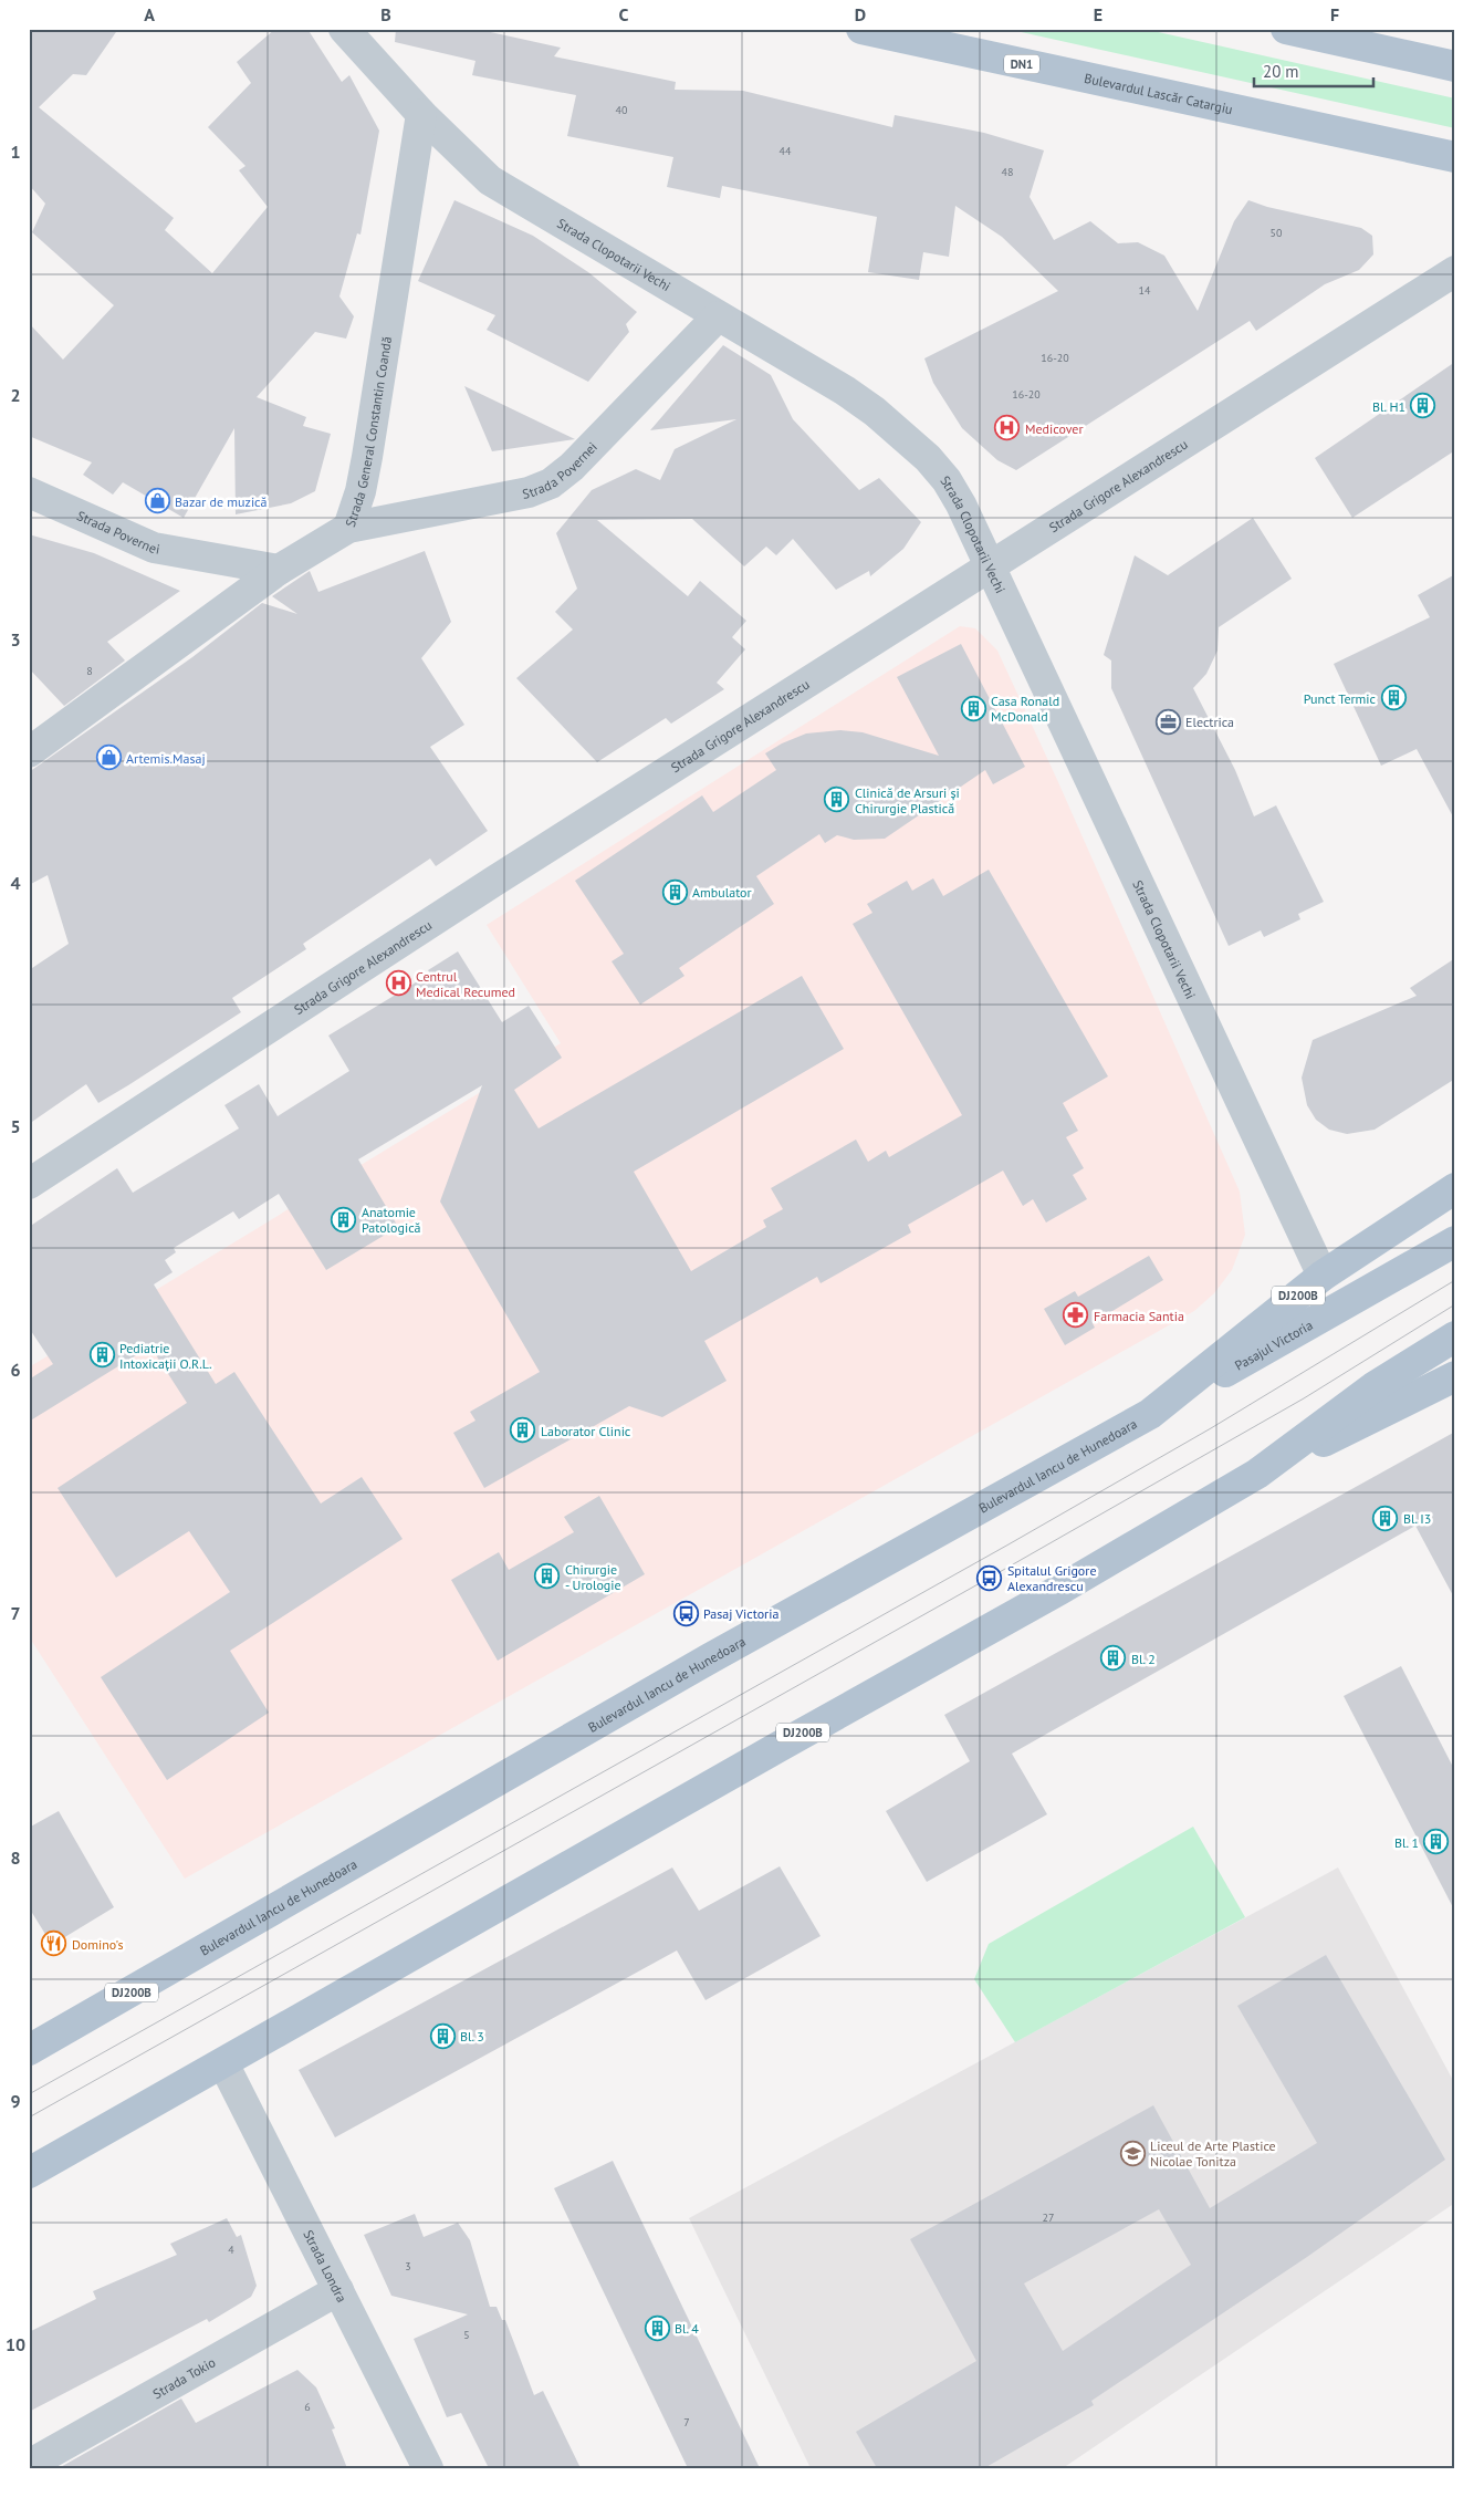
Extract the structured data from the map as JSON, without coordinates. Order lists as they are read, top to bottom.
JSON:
{
  "streets": {
    "main road": [
      "DN1",
      "Bulevardul Lascăr Catargiu",
      "DJ200B",
      "Pasajul Victoria",
      "Bulevardul Iancu de Hunedoara"
    ],
    "street": [
      "Strada Clopotarii Vechi",
      "Strada General Constantin Coandă",
      "Strada Povernei",
      "Strada Grigore Alexandrescu",
      "Strada Londra",
      "Strada Tokio"
    ]
  },
  "crossings": [
    ["Strada Clopotarii Vechi", "Strada General Constantin Coandă"],
    ["Strada Clopotarii Vechi", "Strada Povernei"],
    ["Strada Clopotarii Vechi", "Strada Grigore Alexandrescu"],
    ["Strada Clopotarii Vechi", "Bulevardul Iancu de Hunedoara"],
    ["Strada General Constantin Coandă", "Strada Povernei"],
    ["DJ200B", "Strada Londra"],
    ["Pasajul Victoria", "Bulevardul Iancu de Hunedoara"],
    ["Strada Londra", "Strada Tokio"]
  ],
  "places": {
    "building": [
      "Bl. H1",
      "Punct Termic",
      "Casa Ronald McDonald",
      "Clinică de Arsuri și Chirurgie Plastică",
      "Ambulator",
      "Anatomie Patologică",
      "Pediatrie Intoxicații O.R.L.",
      "Laborator Clinic",
      "Bl. I3",
      "Chirurgie - Urologie",
      "Bl. 2",
      "Bl. 1",
      "Bl. 3",
      "Bl. 4"
    ],
    "hospital": ["Medicover", "Centrul Medical Recumed"],
    "shop": ["Bazar de muzică", "Artemis.Masaj"],
    "office": ["Electrica"],
    "pharmacy": ["Farmacia Santia"],
    "bus stop": ["Spitalul Grigore Alexandrescu", "Pasaj Victoria"],
    "restaurant": ["Domino's"],
    "school or university": ["Liceul de Arte Plastice Nicolae Tonitza"]
  },
  "house_numbers": [
    "40",
    "44",
    "48",
    "50",
    "14",
    "16-20",
    "16-20",
    "8",
    "27",
    "4",
    "3",
    "5",
    "6",
    "7"
  ],
  "scale_bar": "20 m",
  "grid": {
    "columns": [
      "A",
      "B",
      "C",
      "D",
      "E",
      "F"
    ],
    "rows": [
      "1",
      "2",
      "3",
      "4",
      "5",
      "6",
      "7",
      "8",
      "9",
      "10"
    ]
  }
}
